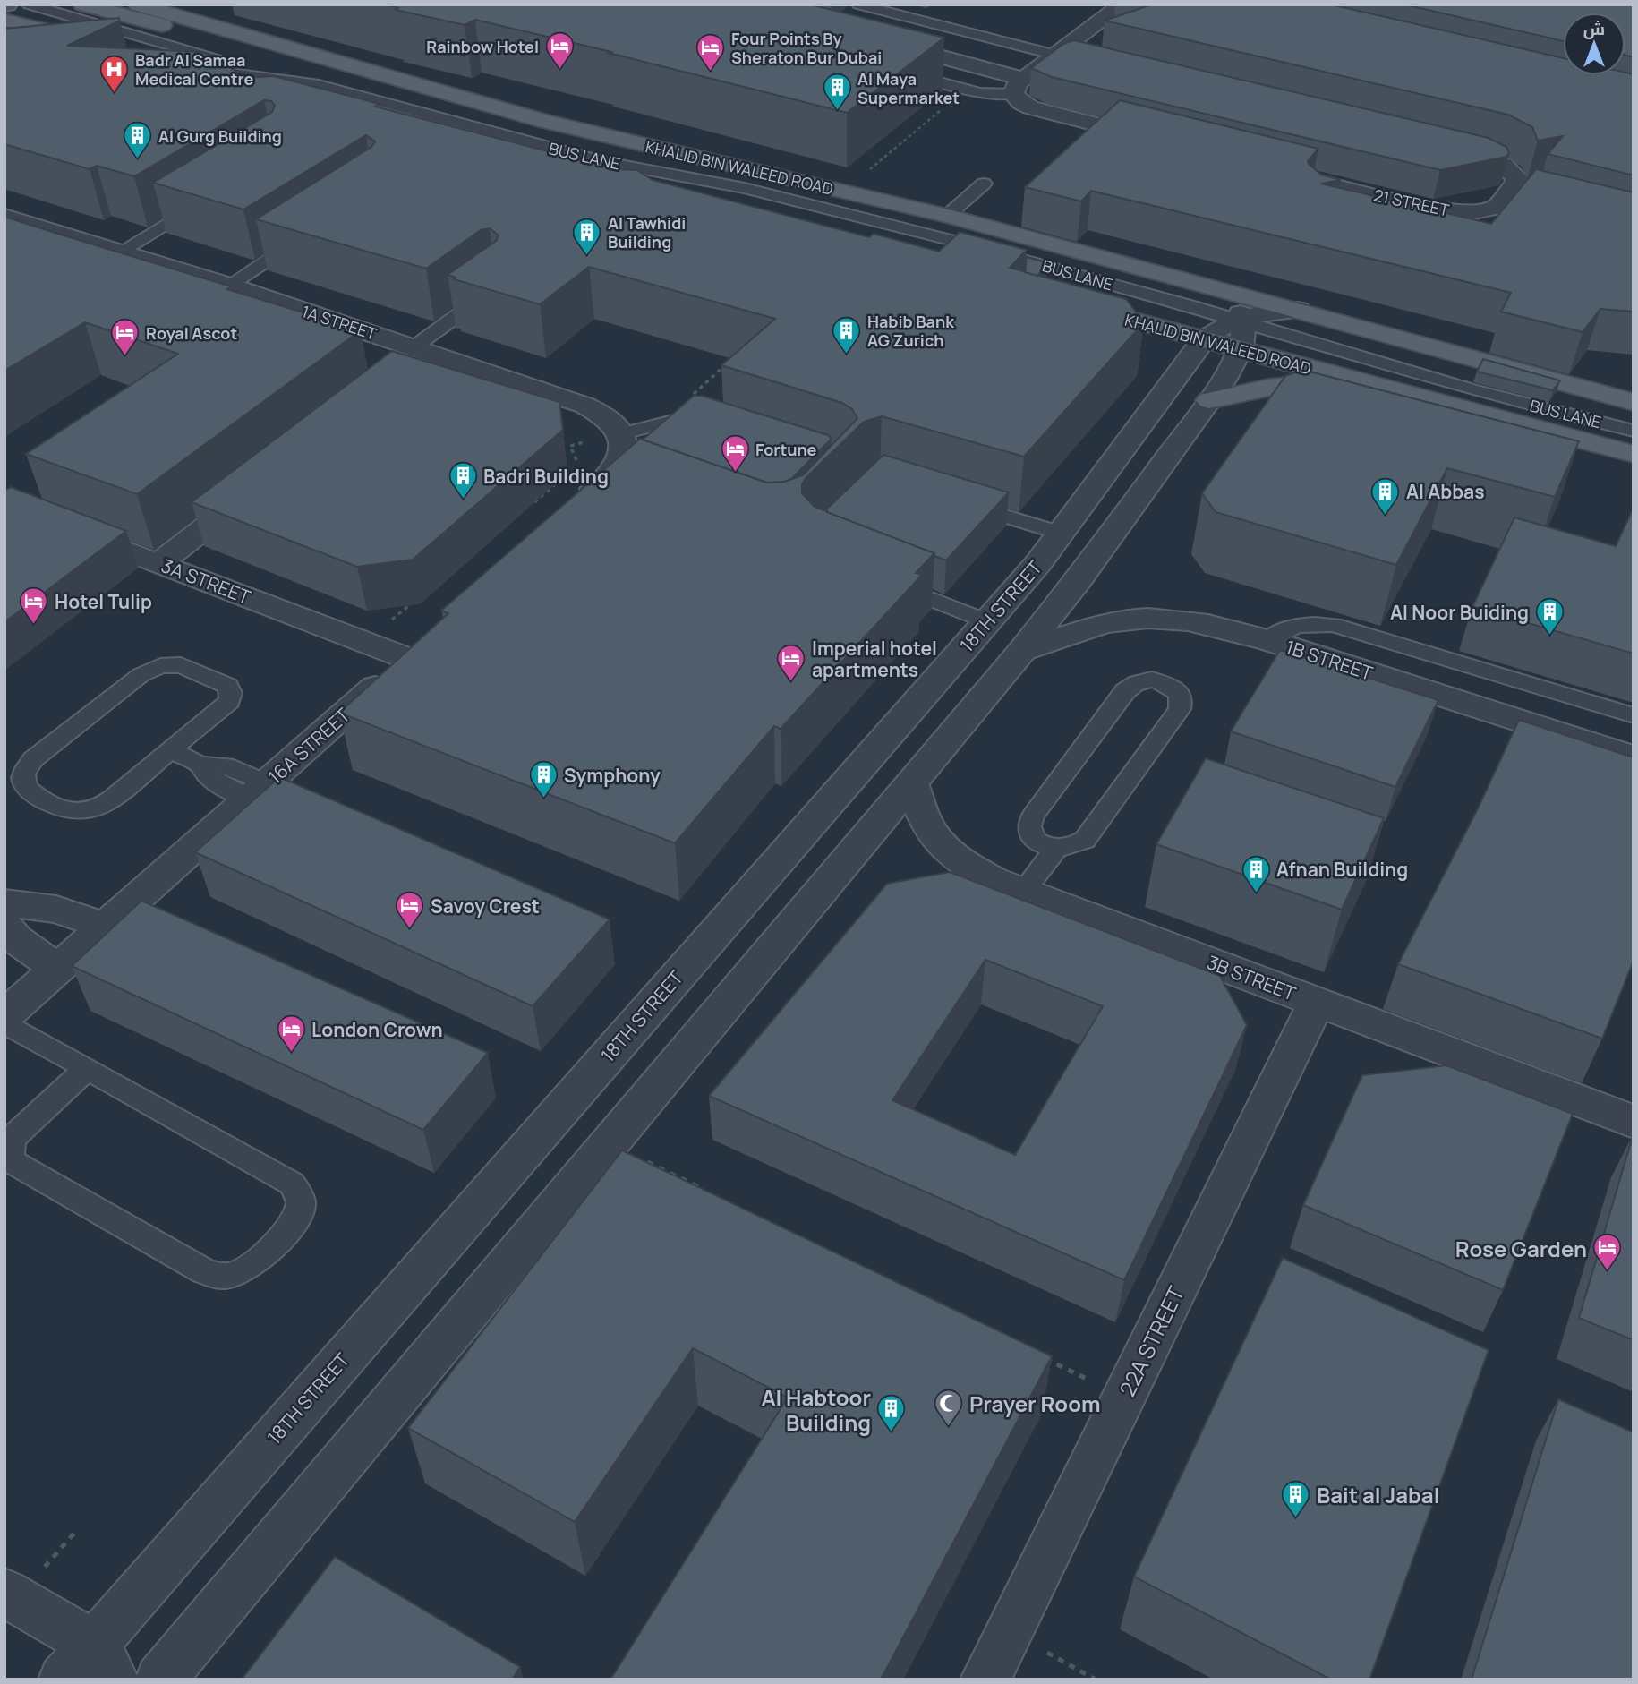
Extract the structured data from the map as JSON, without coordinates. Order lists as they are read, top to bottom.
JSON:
{
  "streets": {
    "main road": ["KHALID BIN WALEED ROAD"],
    "street": [
      "21 STREET",
      "1A STREET",
      "3A STREET",
      "18TH STREET",
      "1B STREET",
      "16A STREET",
      "3B STREET",
      "22A STREET"
    ],
    "lane": ["BUS LANE"]
  },
  "crossings": [
    ["KHALID BIN WALEED ROAD", "18TH STREET"],
    ["3A STREET", "16A STREET"],
    ["3B STREET", "22A STREET"]
  ],
  "places": {
    "hotel": [
      "Rainbow Hotel",
      "Four Points By Sheraton Bur Dubai",
      "Royal Ascot",
      "Fortune",
      "Hotel Tulip",
      "Imperial hotel apartments",
      "Savoy Crest",
      "London Crown",
      "Rose Garden"
    ],
    "hospital": ["Badr Al Samaa Medical Centre"],
    "building": [
      "Al Maya Supermarket",
      "Al Gurg Building",
      "Al Tawhidi Building",
      "Habib Bank AG Zurich",
      "Badri Building",
      "Al Abbas",
      "Al Noor Buiding",
      "Symphony",
      "Afnan Building",
      "Al Habtoor Building",
      "Bait al Jabal"
    ],
    "mosque": ["Prayer Room"]
  },
  "north": "top"
}
